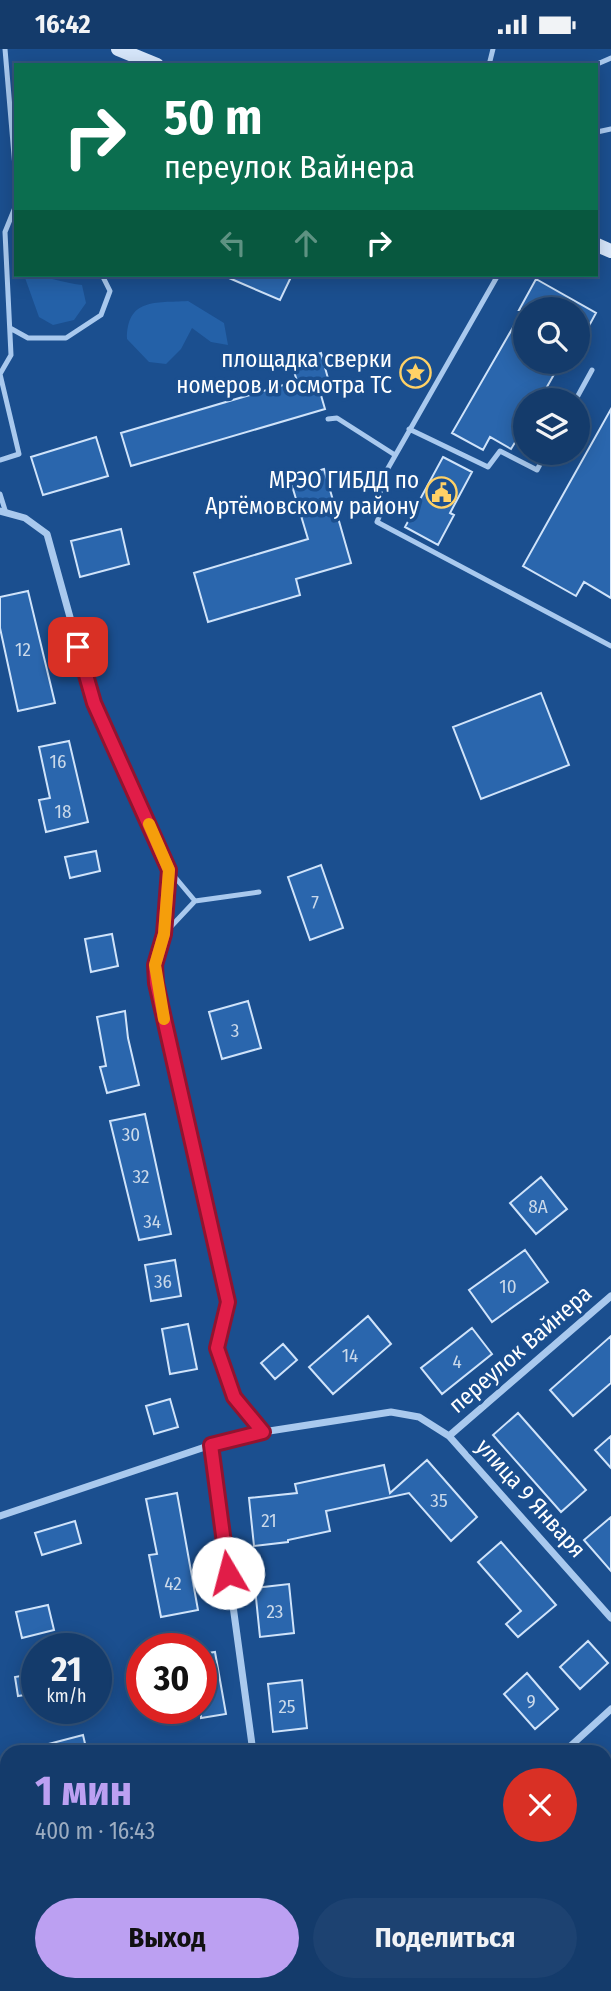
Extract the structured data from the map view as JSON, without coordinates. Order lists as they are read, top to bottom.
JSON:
{
  "streets": {
    "street": ["переулок Вайнера", "улица 9 Января"]
  },
  "crossings": [
    ["переулок Вайнера", "улица 9 Января"]
  ],
  "places": {
    "place": ["площадка сверки номеров и осмотра ТС"],
    "public building": ["МРЭО ГИБДД по Артёмовскому району"]
  },
  "house_numbers": [
    "12",
    "16",
    "18",
    "7",
    "3",
    "30",
    "32",
    "8А",
    "34",
    "36",
    "10",
    "14",
    "4",
    "35",
    "21",
    "42",
    "23",
    "9",
    "25"
  ],
  "page": {
    "status": "16:42",
    "turn": ["50 m", "переулок Вайнера"],
    "speed": "21 km/h",
    "limit": "30",
    "heading": ["1 мин", "400 m · 16:43"],
    "buttons": ["Выход", "Поделиться"]
  }
}
